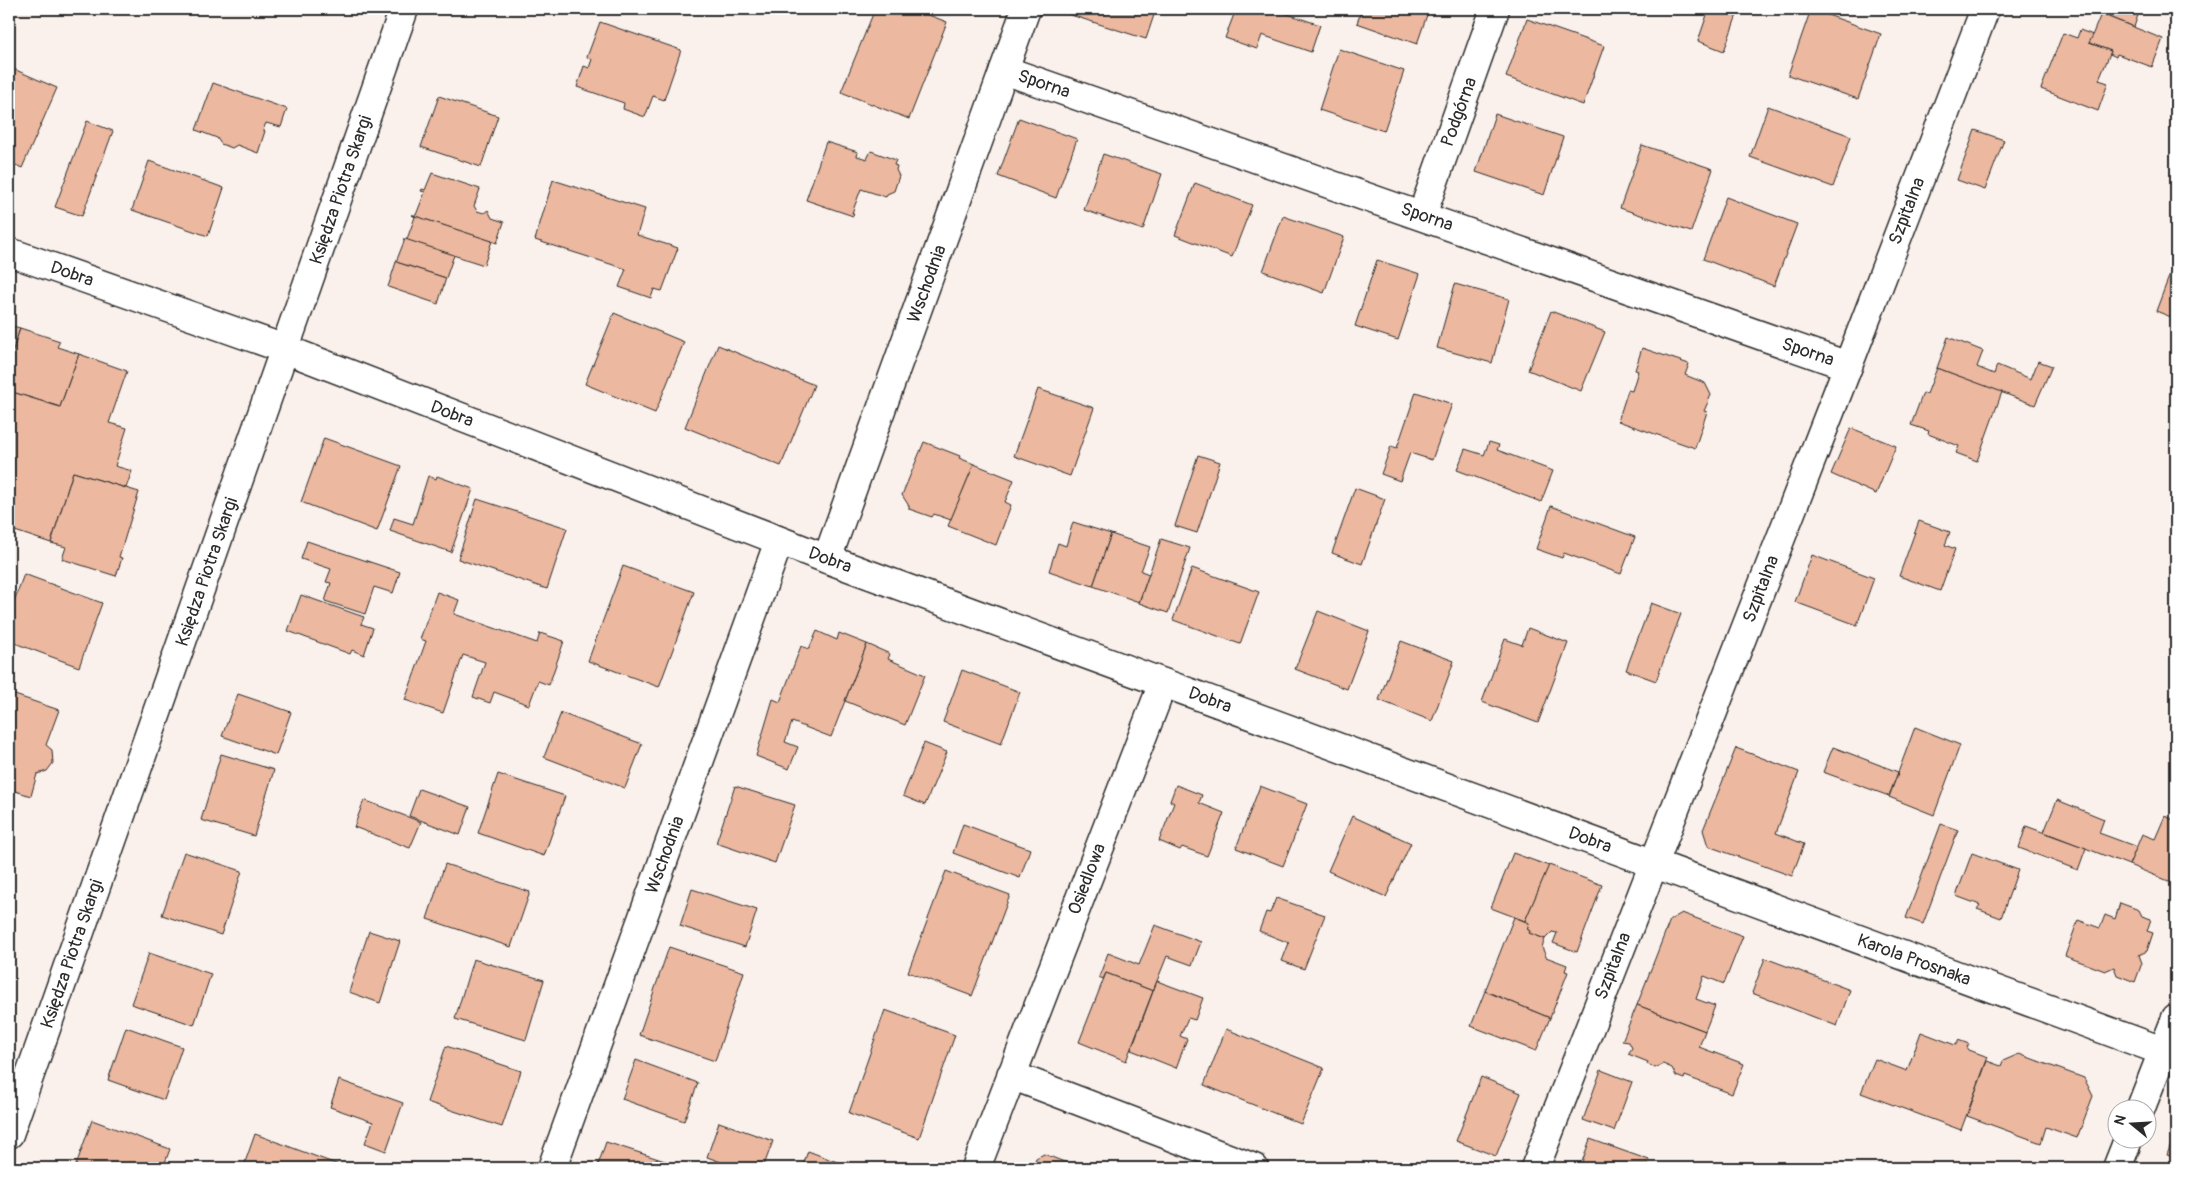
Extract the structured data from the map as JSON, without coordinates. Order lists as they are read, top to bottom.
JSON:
{
  "streets": {
    "street": [
      "Sporna",
      "Podgórna",
      "Księdza Piotra Skargi",
      "Szpitalna",
      "Dobra",
      "Wschodnia",
      "Osiedlowa",
      "Karola Prosnaka"
    ]
  },
  "crossings": [
    ["Sporna", "Podgórna"],
    ["Sporna", "Szpitalna"],
    ["Sporna", "Wschodnia"],
    ["Księdza Piotra Skargi", "Dobra"],
    ["Szpitalna", "Dobra"],
    ["Szpitalna", "Karola Prosnaka"],
    ["Dobra", "Wschodnia"],
    ["Dobra", "Osiedlowa"],
    ["Dobra", "Karola Prosnaka"]
  ],
  "north": "left"
}
